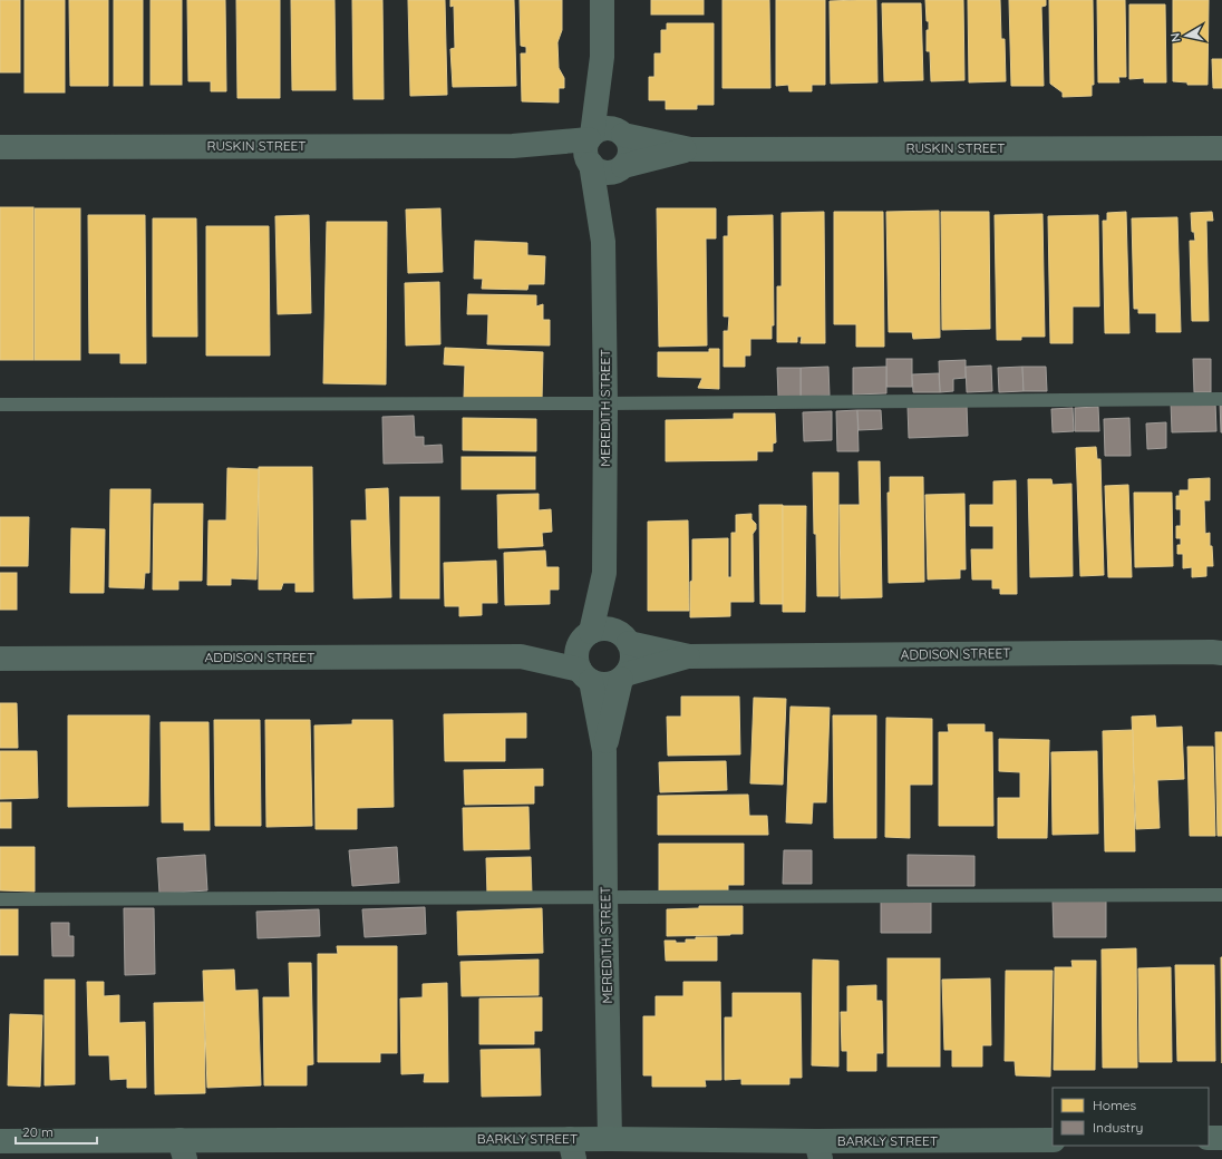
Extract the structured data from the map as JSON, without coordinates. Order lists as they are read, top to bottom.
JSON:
{
  "streets": {
    "main road": ["BARKLY STREET"],
    "street": ["RUSKIN STREET", "MEREDITH STREET", "ADDISON STREET"]
  },
  "crossings": [
    ["RUSKIN STREET", "MEREDITH STREET"],
    ["MEREDITH STREET", "ADDISON STREET"],
    ["MEREDITH STREET", "BARKLY STREET"]
  ],
  "legend": ["Homes", "Industry"],
  "scale_bar": "20 m",
  "north": "left"
}
